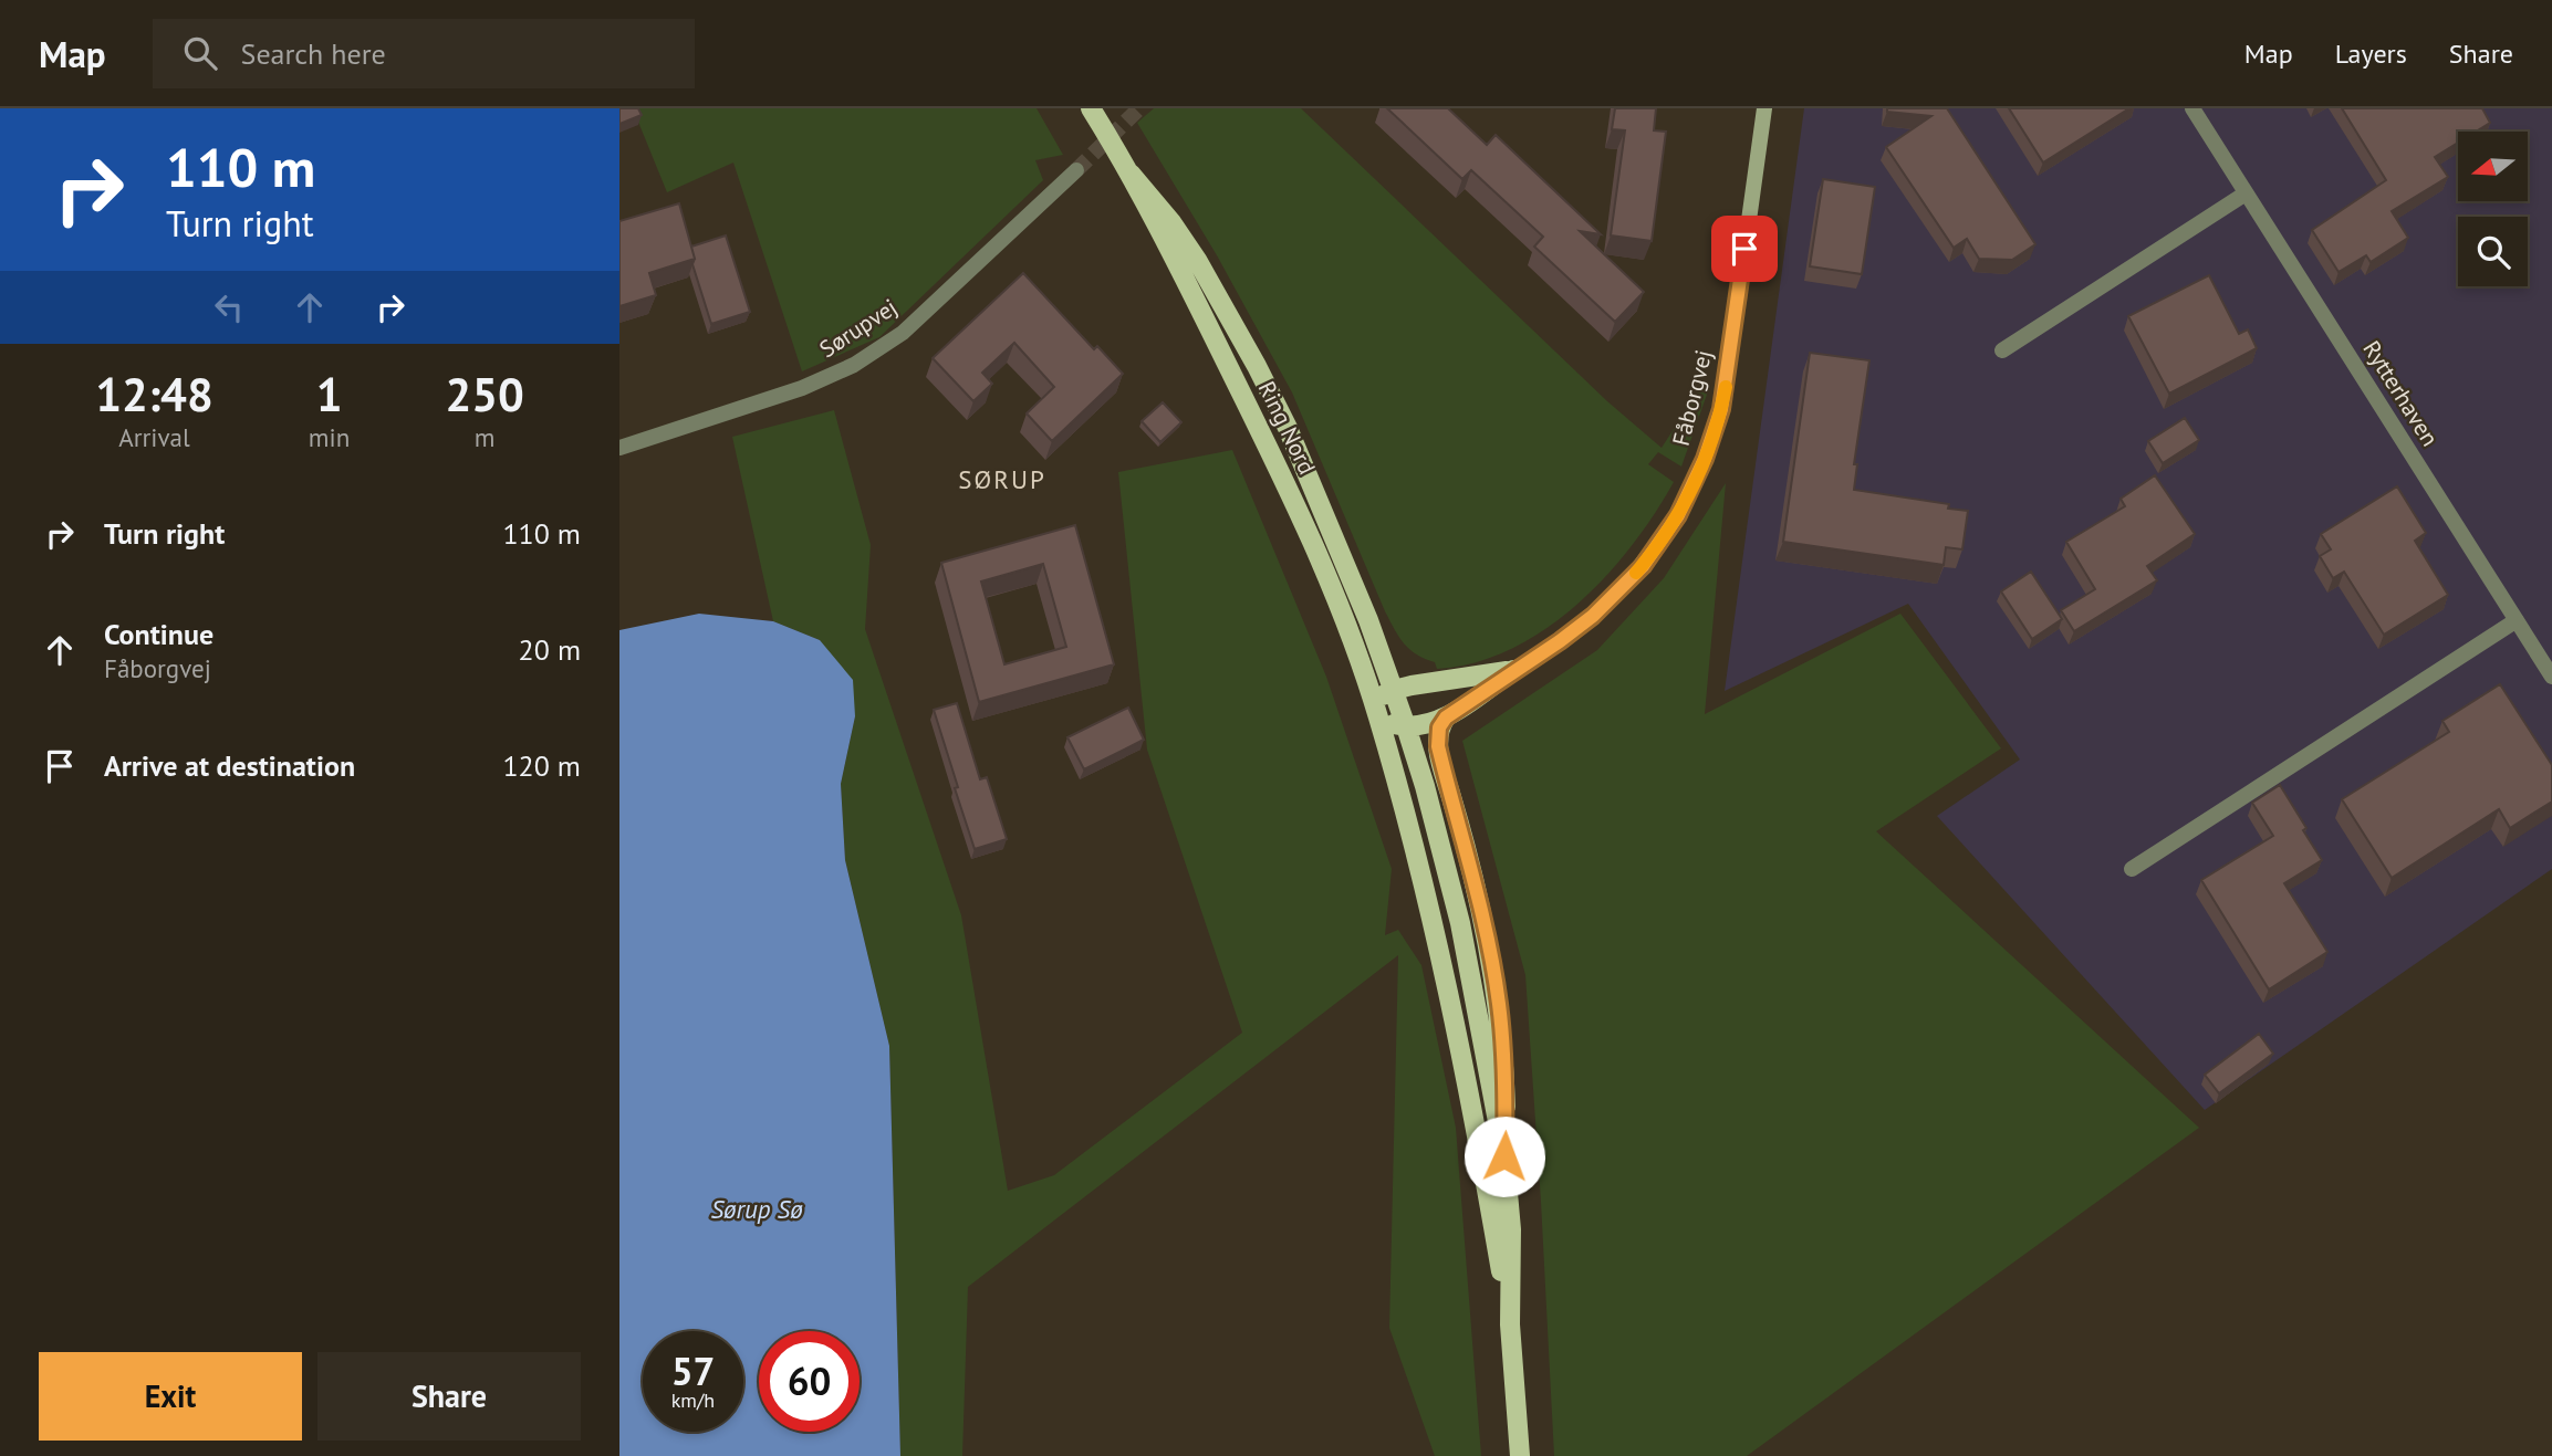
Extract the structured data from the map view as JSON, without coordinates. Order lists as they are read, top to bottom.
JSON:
{
  "streets": {
    "main road": ["Ring Nord"],
    "street": ["Sørupvej", "Rytterhaven", "Fåborgvej"]
  },
  "districts": ["SØRUP"],
  "water": ["Sørup Sø"],
  "north": "left",
  "page": {
    "header": "Map",
    "search": "Search here",
    "nav": ["Map", "Layers", "Share"],
    "turn": ["110 m", "Turn right"],
    "eta": [
      "12:48",
      "Arrival",
      "1",
      "min",
      "250",
      "m"
    ],
    "list": [
      {
        "name": "Turn right",
        "value": "110 m"
      },
      {
        "name": "Continue",
        "note": "Fåborgvej",
        "value": "20 m"
      },
      {
        "name": "Arrive at destination",
        "value": "120 m"
      }
    ],
    "speed": "57 km/h",
    "limit": "60",
    "buttons": ["Exit", "Share"]
  }
}
